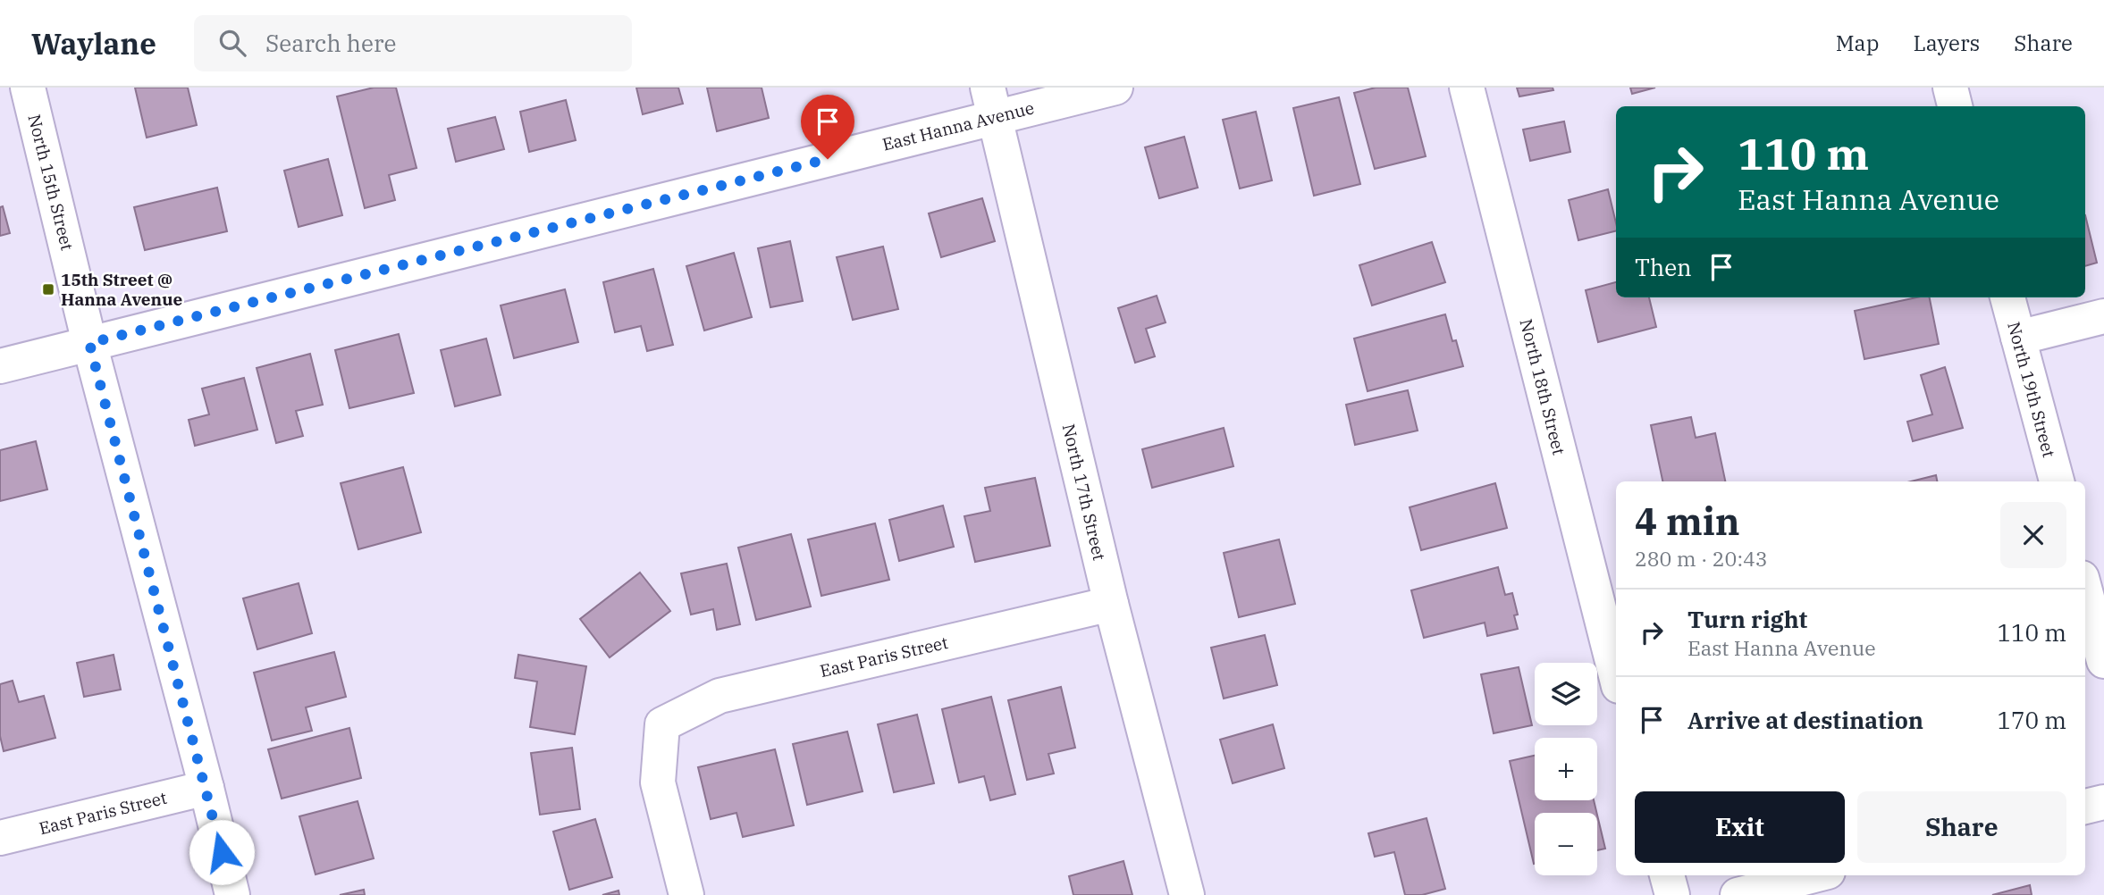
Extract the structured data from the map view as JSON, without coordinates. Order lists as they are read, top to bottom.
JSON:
{
  "streets": {
    "street": [
      "East Hanna Avenue",
      "North 15th Street",
      "North 18th Street",
      "North 19th Street",
      "North 17th Street",
      "East Paris Street"
    ]
  },
  "crossings": [
    ["East Hanna Avenue", "North 15th Street"],
    ["East Hanna Avenue", "North 17th Street"],
    ["North 15th Street", "East Paris Street"],
    ["North 17th Street", "East Paris Street"]
  ],
  "places": {
    "transit": ["15th Street @ Hanna Avenue"]
  },
  "page": {
    "header": "Waylane",
    "search": "Search here",
    "nav": ["Map", "Layers", "Share"],
    "turn": ["110 m", "East Hanna Avenue"],
    "then": "Then",
    "heading": ["4 min", "280 m · 20:43"],
    "list": [
      {
        "name": "Turn right",
        "note": "East Hanna Avenue",
        "value": "110 m"
      },
      {
        "name": "Arrive at destination",
        "value": "170 m"
      }
    ],
    "map_buttons": ["+", "−"],
    "buttons": ["Exit", "Share"]
  }
}
